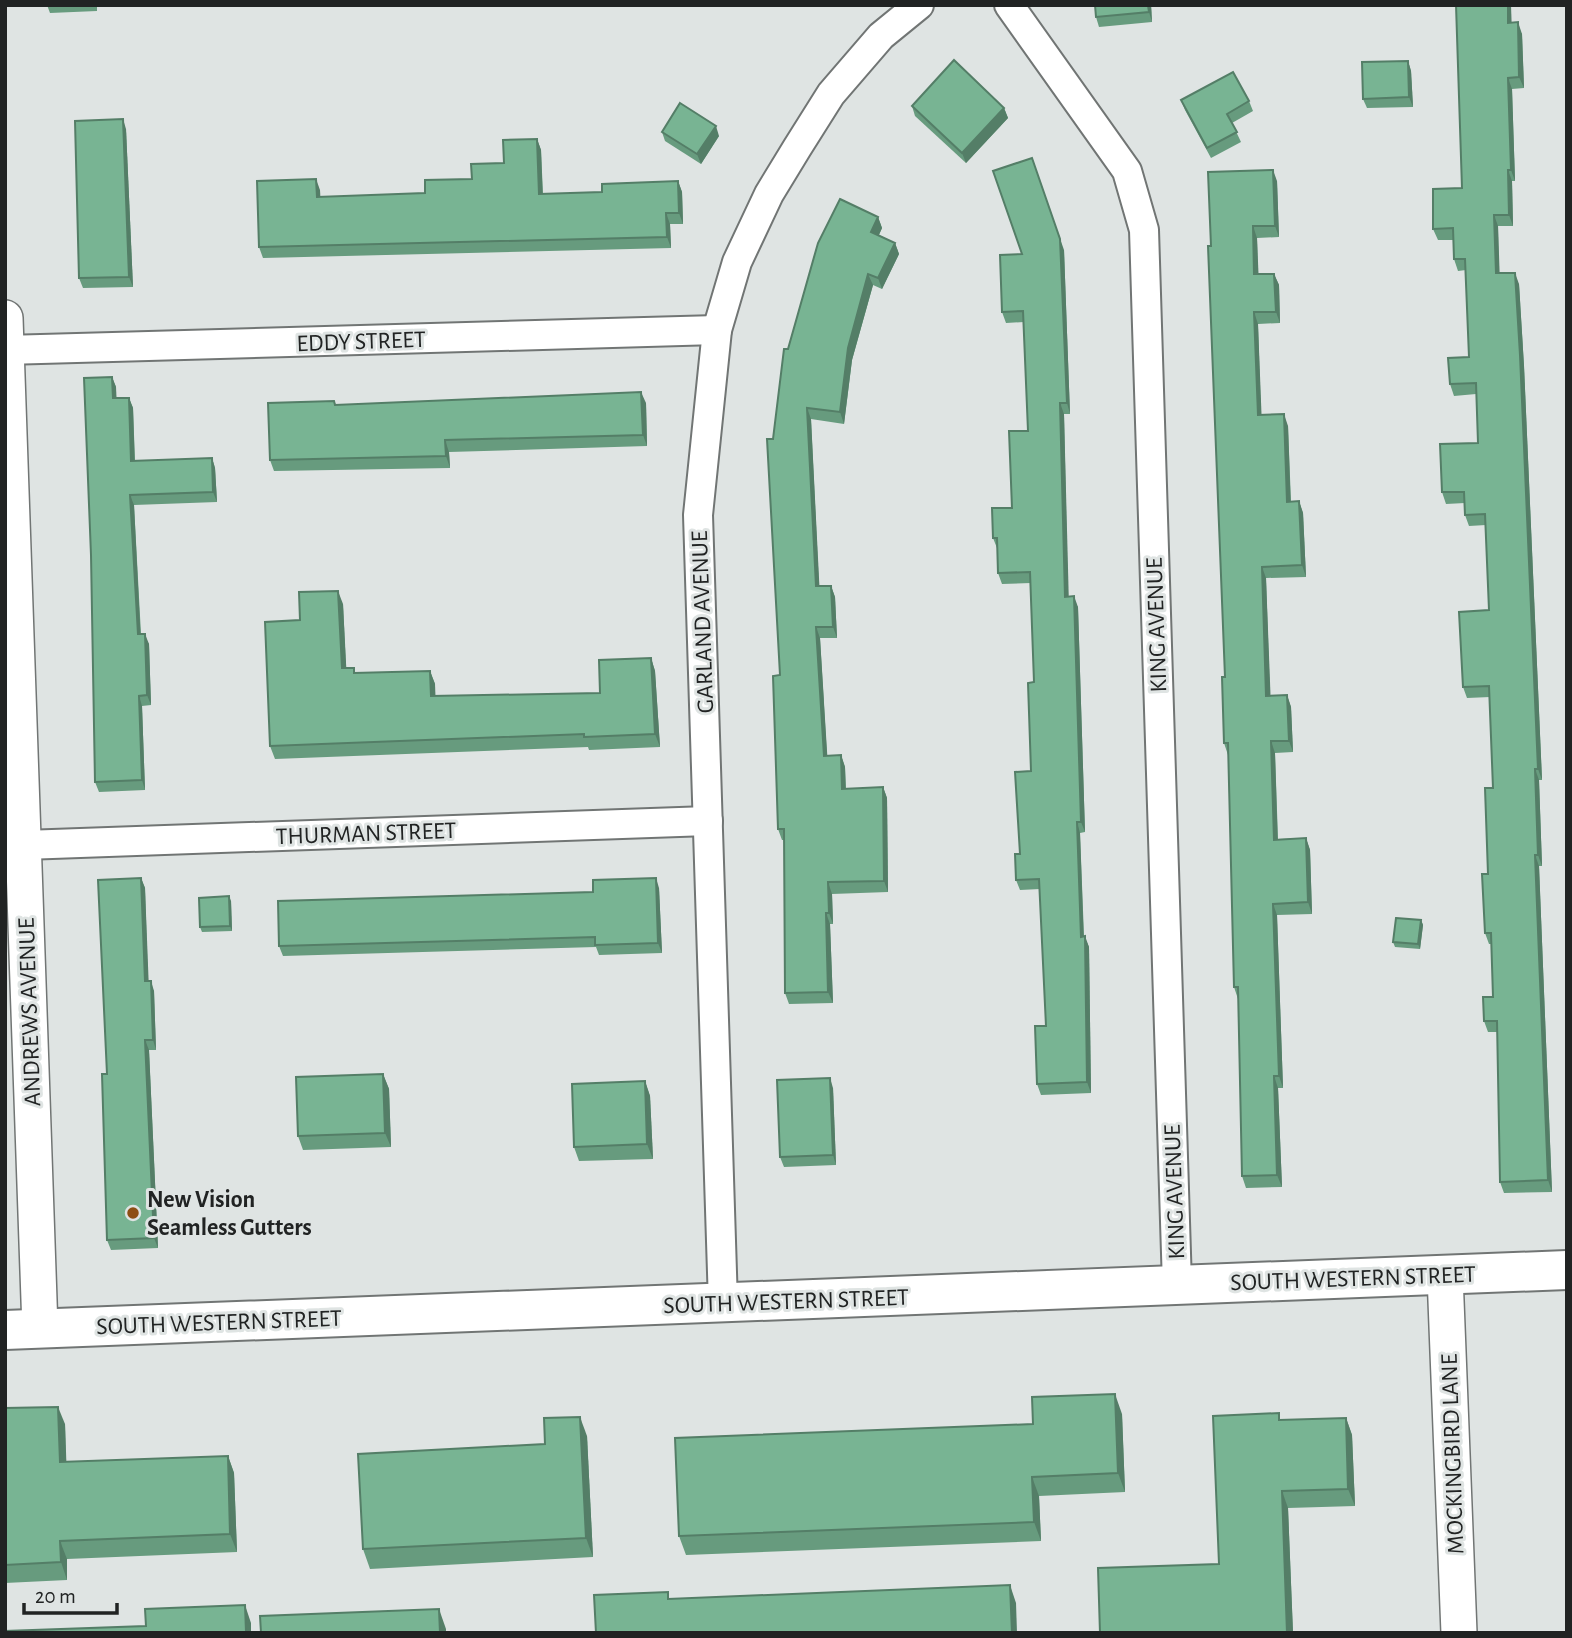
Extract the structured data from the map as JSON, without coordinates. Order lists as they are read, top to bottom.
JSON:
{
  "streets": {
    "main road": ["SOUTH WESTERN STREET"],
    "street": [
      "EDDY STREET",
      "GARLAND AVENUE",
      "KING AVENUE",
      "THURMAN STREET",
      "ANDREWS AVENUE",
      "MOCKINGBIRD LANE"
    ]
  },
  "crossings": [
    ["EDDY STREET", "GARLAND AVENUE"],
    ["EDDY STREET", "ANDREWS AVENUE"],
    ["GARLAND AVENUE", "THURMAN STREET"],
    ["GARLAND AVENUE", "SOUTH WESTERN STREET"],
    ["KING AVENUE", "SOUTH WESTERN STREET"],
    ["THURMAN STREET", "ANDREWS AVENUE"],
    ["ANDREWS AVENUE", "SOUTH WESTERN STREET"],
    ["SOUTH WESTERN STREET", "MOCKINGBIRD LANE"]
  ],
  "places": ["New Vision Seamless Gutters"],
  "scale_bar": "20 m"
}
